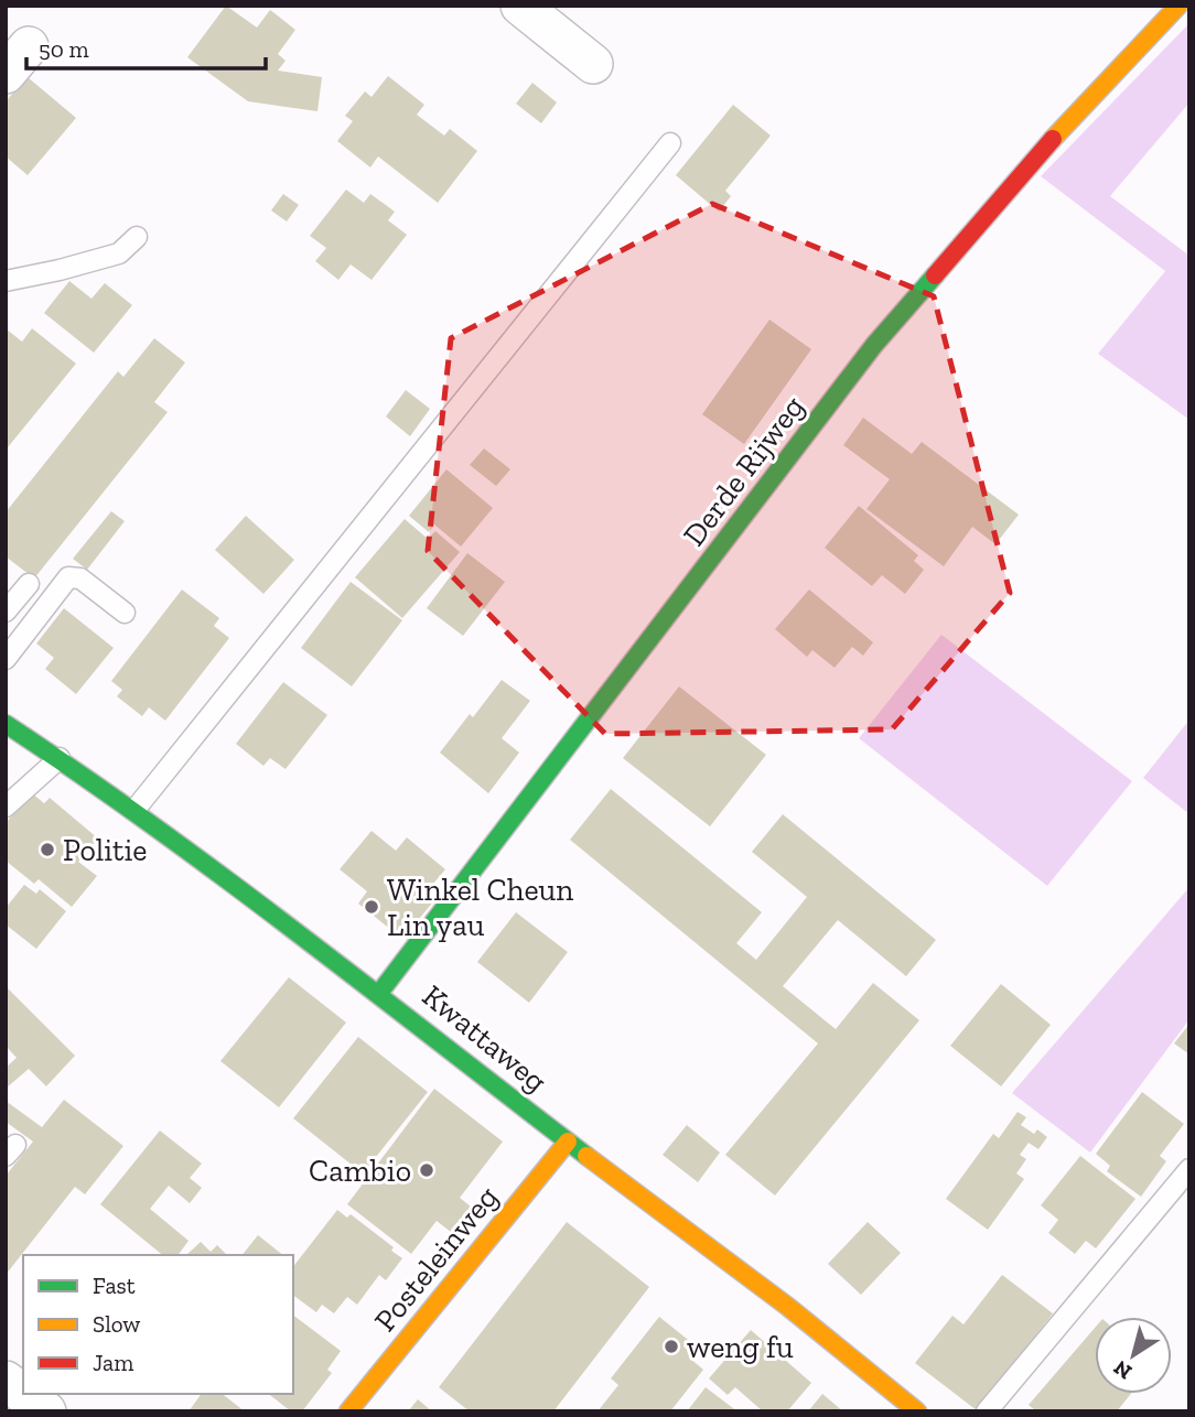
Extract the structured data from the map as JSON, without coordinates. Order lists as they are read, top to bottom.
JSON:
{
  "streets": {
    "street": ["Derde Rijweg", "Kwattaweg", "Posteleinweg"]
  },
  "crossings": [
    ["Derde Rijweg", "Kwattaweg"],
    ["Kwattaweg", "Posteleinweg"]
  ],
  "places": [
    "Politie",
    "Winkel Cheun Lin yau",
    "Cambio",
    "weng fu"
  ],
  "legend": ["Fast", "Slow", "Jam"],
  "scale_bar": "50 m",
  "north": "bottom left"
}
